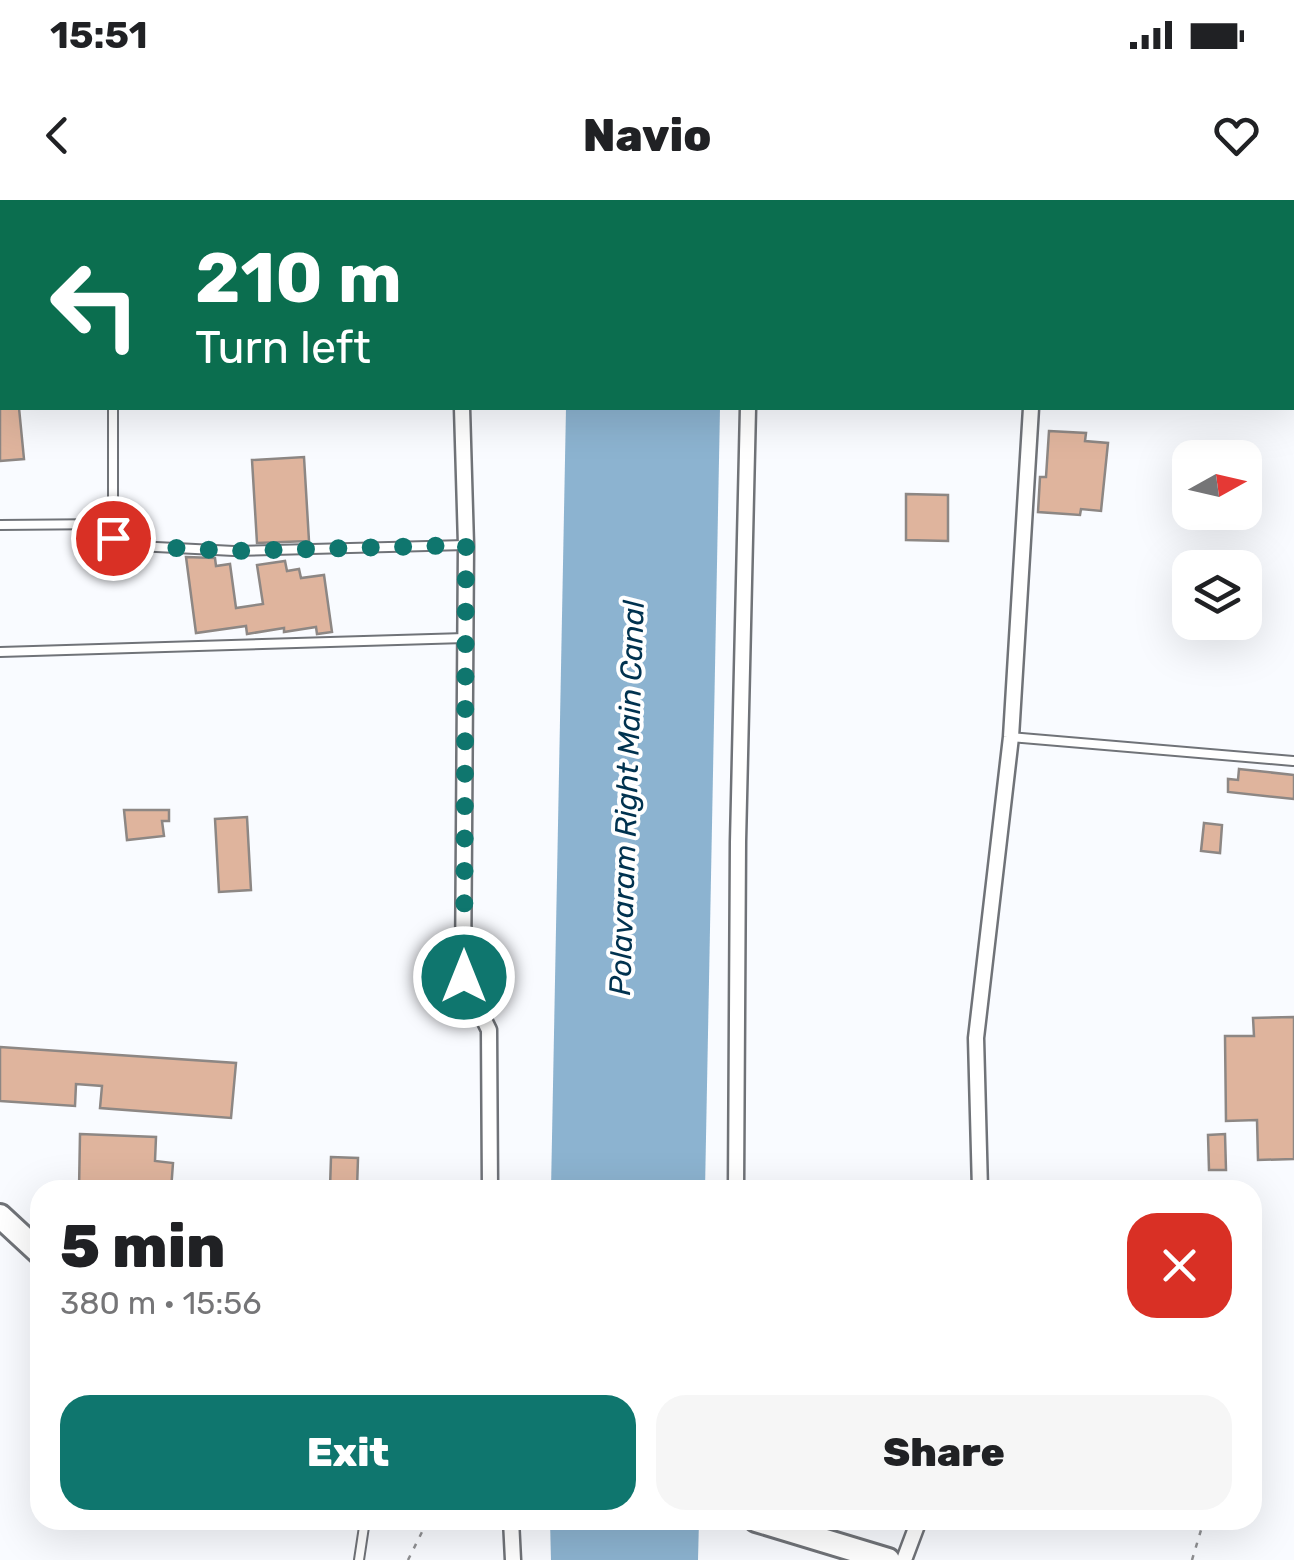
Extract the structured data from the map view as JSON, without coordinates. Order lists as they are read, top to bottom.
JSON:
{
  "water": ["Polavaram Right Main Canal"],
  "north": "right",
  "page": {
    "status": "15:51",
    "header": "Navio",
    "turn": ["210 m", "Turn left"],
    "heading": ["5 min", "380 m · 15:56"],
    "buttons": ["Exit", "Share"]
  }
}
